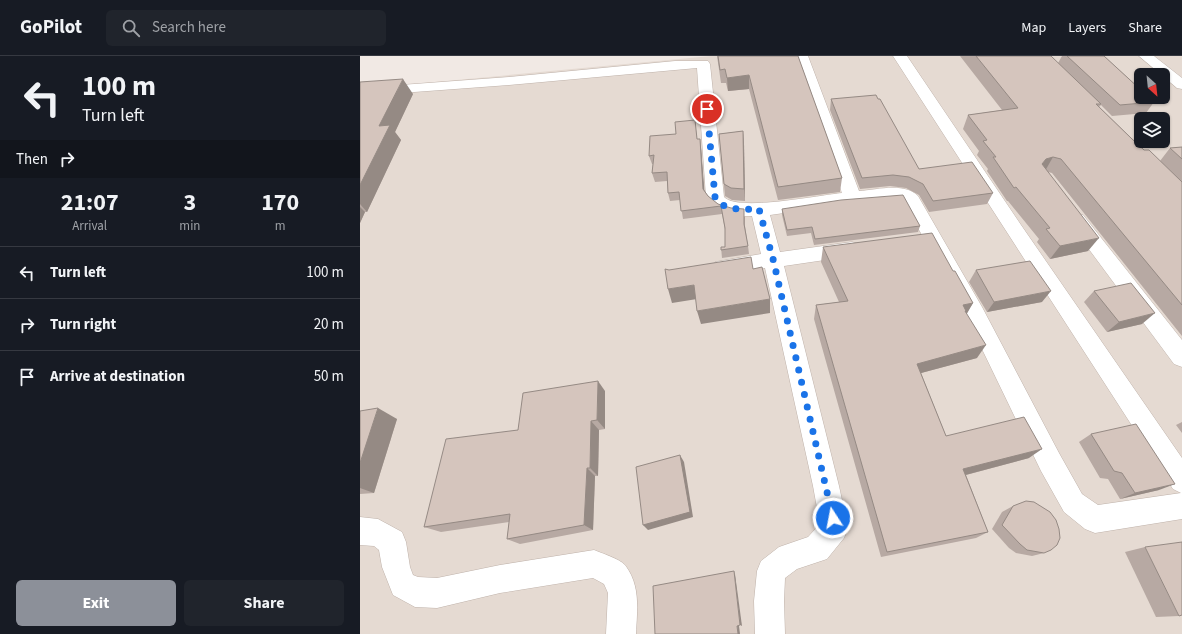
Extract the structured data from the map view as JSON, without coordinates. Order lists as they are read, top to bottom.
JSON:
{
  "north": "bottom right",
  "page": {
    "header": "GoPilot",
    "search": "Search here",
    "nav": ["Map", "Layers", "Share"],
    "turn": ["100 m", "Turn left"],
    "then": "Then",
    "eta": [
      "21:07",
      "Arrival",
      "3",
      "min",
      "170",
      "m"
    ],
    "list": [
      {
        "name": "Turn left",
        "value": "100 m"
      },
      {
        "name": "Turn right",
        "value": "20 m"
      },
      {
        "name": "Arrive at destination",
        "value": "50 m"
      }
    ],
    "buttons": ["Exit", "Share"]
  }
}
